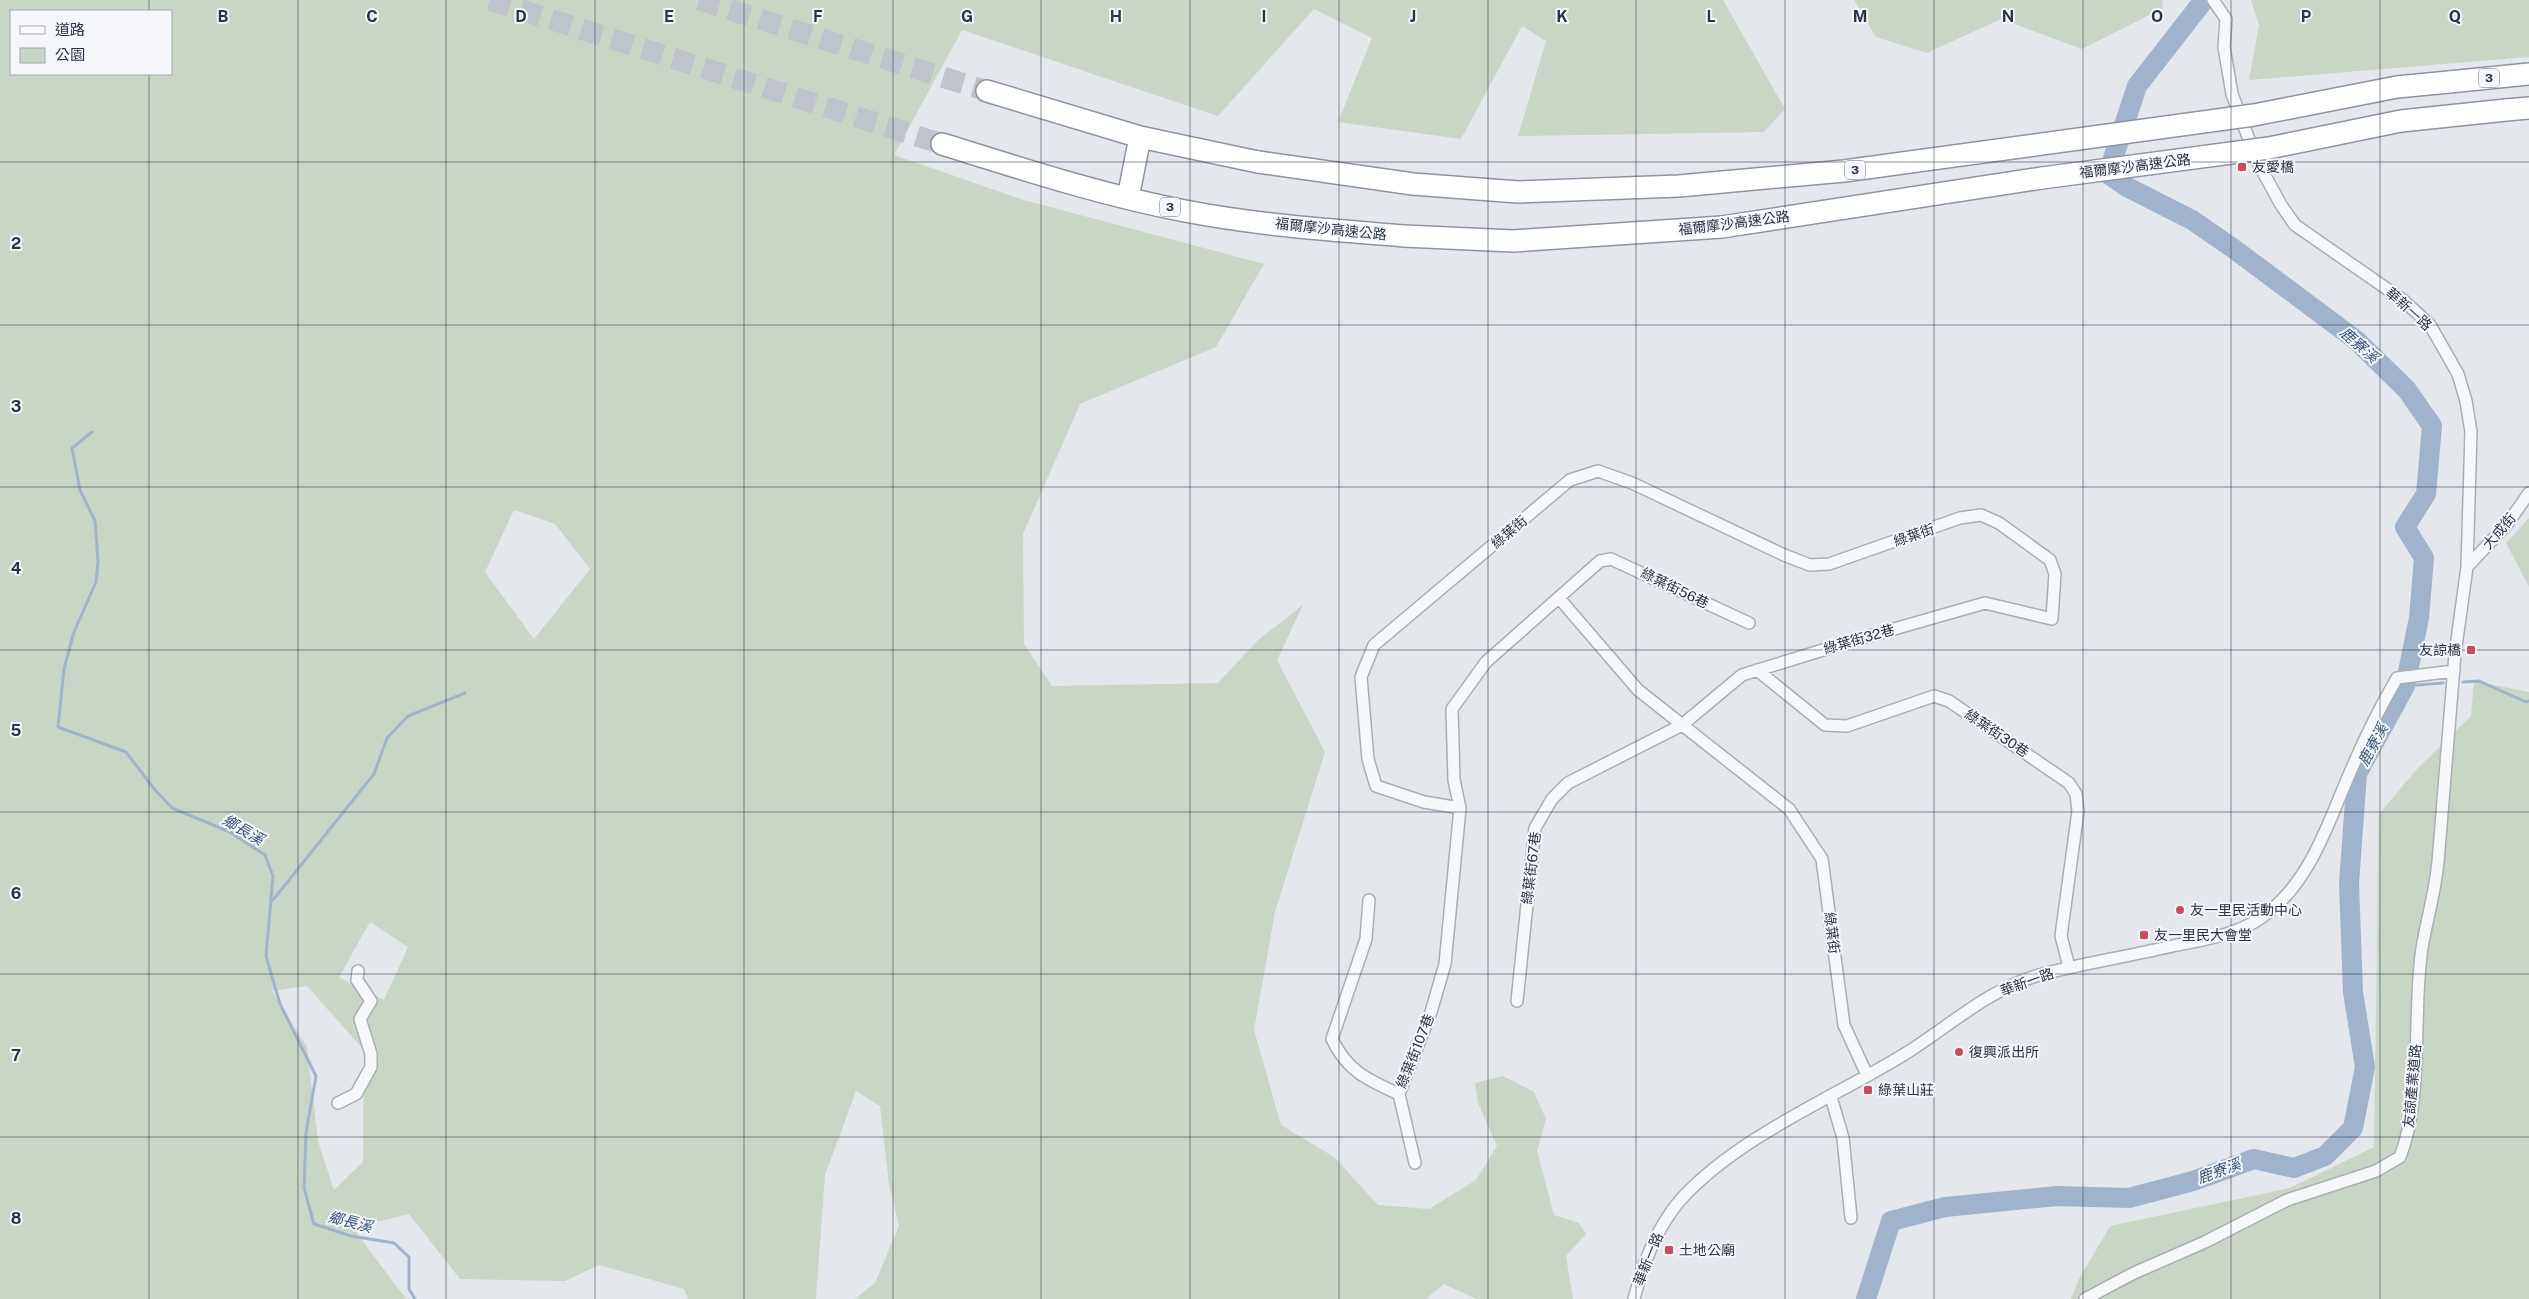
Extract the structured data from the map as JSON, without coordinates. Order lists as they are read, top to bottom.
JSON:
{
  "streets": {
    "highway": ["3", "福爾摩沙高速公路"],
    "street": [
      "華新一路",
      "大成街",
      "綠葉街",
      "綠葉街56巷",
      "綠葉街32巷",
      "綠葉街30巷",
      "綠葉街67巷",
      "綠葉街107巷",
      "友諒產業道路"
    ]
  },
  "crossings": [
    ["華新一路", "大成街"],
    ["華新一路", "綠葉街"],
    ["華新一路", "綠葉街30巷"],
    ["華新一路", "友諒產業道路"],
    ["綠葉街", "綠葉街56巷"],
    ["綠葉街", "綠葉街32巷"],
    ["綠葉街", "綠葉街67巷"],
    ["綠葉街", "綠葉街107巷"],
    ["綠葉街32巷", "綠葉街30巷"],
    ["綠葉街32巷", "綠葉街67巷"]
  ],
  "water": ["鹿寮溪", "鄉長溪"],
  "places": {
    "transit": [
      "友愛橋",
      "友諒橋",
      "友一里民大會堂",
      "綠葉山莊",
      "土地公廟"
    ],
    "other": ["友一里民活動中心", "復興派出所"]
  },
  "legend": ["道路", "公園"],
  "grid": {
    "columns": [
      "B",
      "C",
      "D",
      "E",
      "F",
      "G",
      "H",
      "I",
      "J",
      "K",
      "L",
      "M",
      "N",
      "O",
      "P",
      "Q"
    ],
    "rows": [
      "2",
      "3",
      "4",
      "5",
      "6",
      "7",
      "8"
    ]
  }
}
